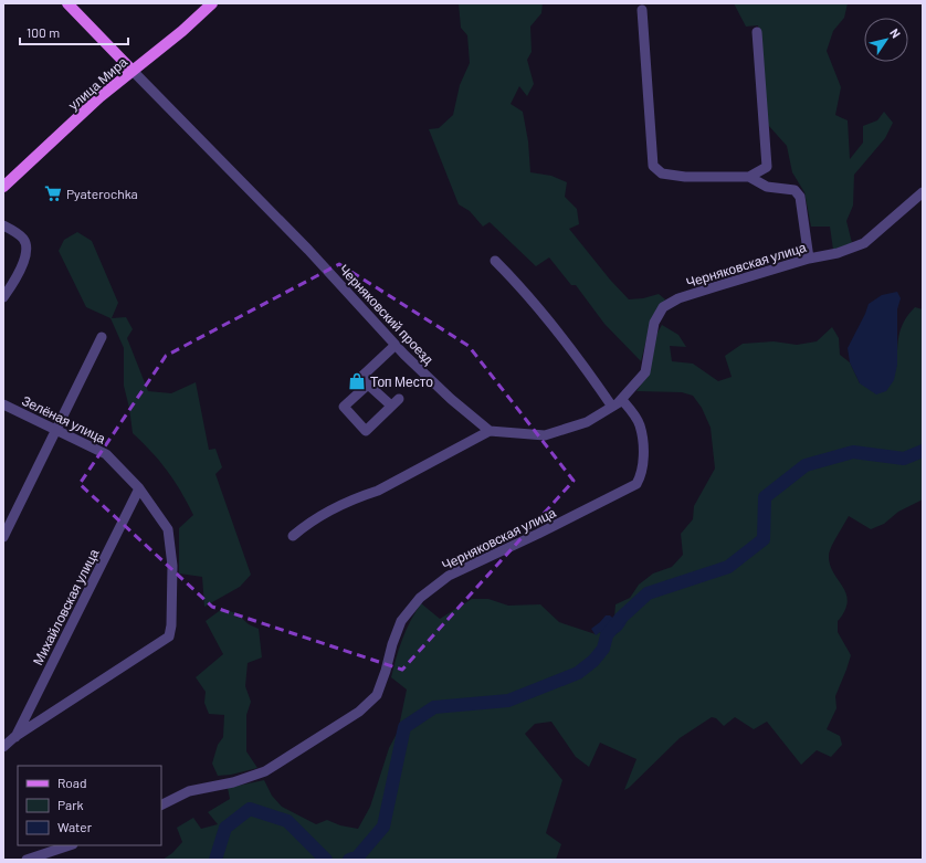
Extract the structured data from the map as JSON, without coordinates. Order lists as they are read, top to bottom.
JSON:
{
  "streets": {
    "main road": ["улица Мира"],
    "street": [
      "Черняковская улица",
      "Черняковский проезд",
      "Зелёная улица",
      "Михайловская улица"
    ]
  },
  "crossings": [
    ["улица Мира", "Черняковский проезд"],
    ["Черняковская улица", "Черняковский проезд"],
    ["Зелёная улица", "Михайловская улица"]
  ],
  "places": {
    "supermarket": ["Pyaterochka"],
    "shop": ["Топ Место"]
  },
  "legend": ["Road", "Park", "Water"],
  "scale_bar": "100 m",
  "north": "top right"
}
